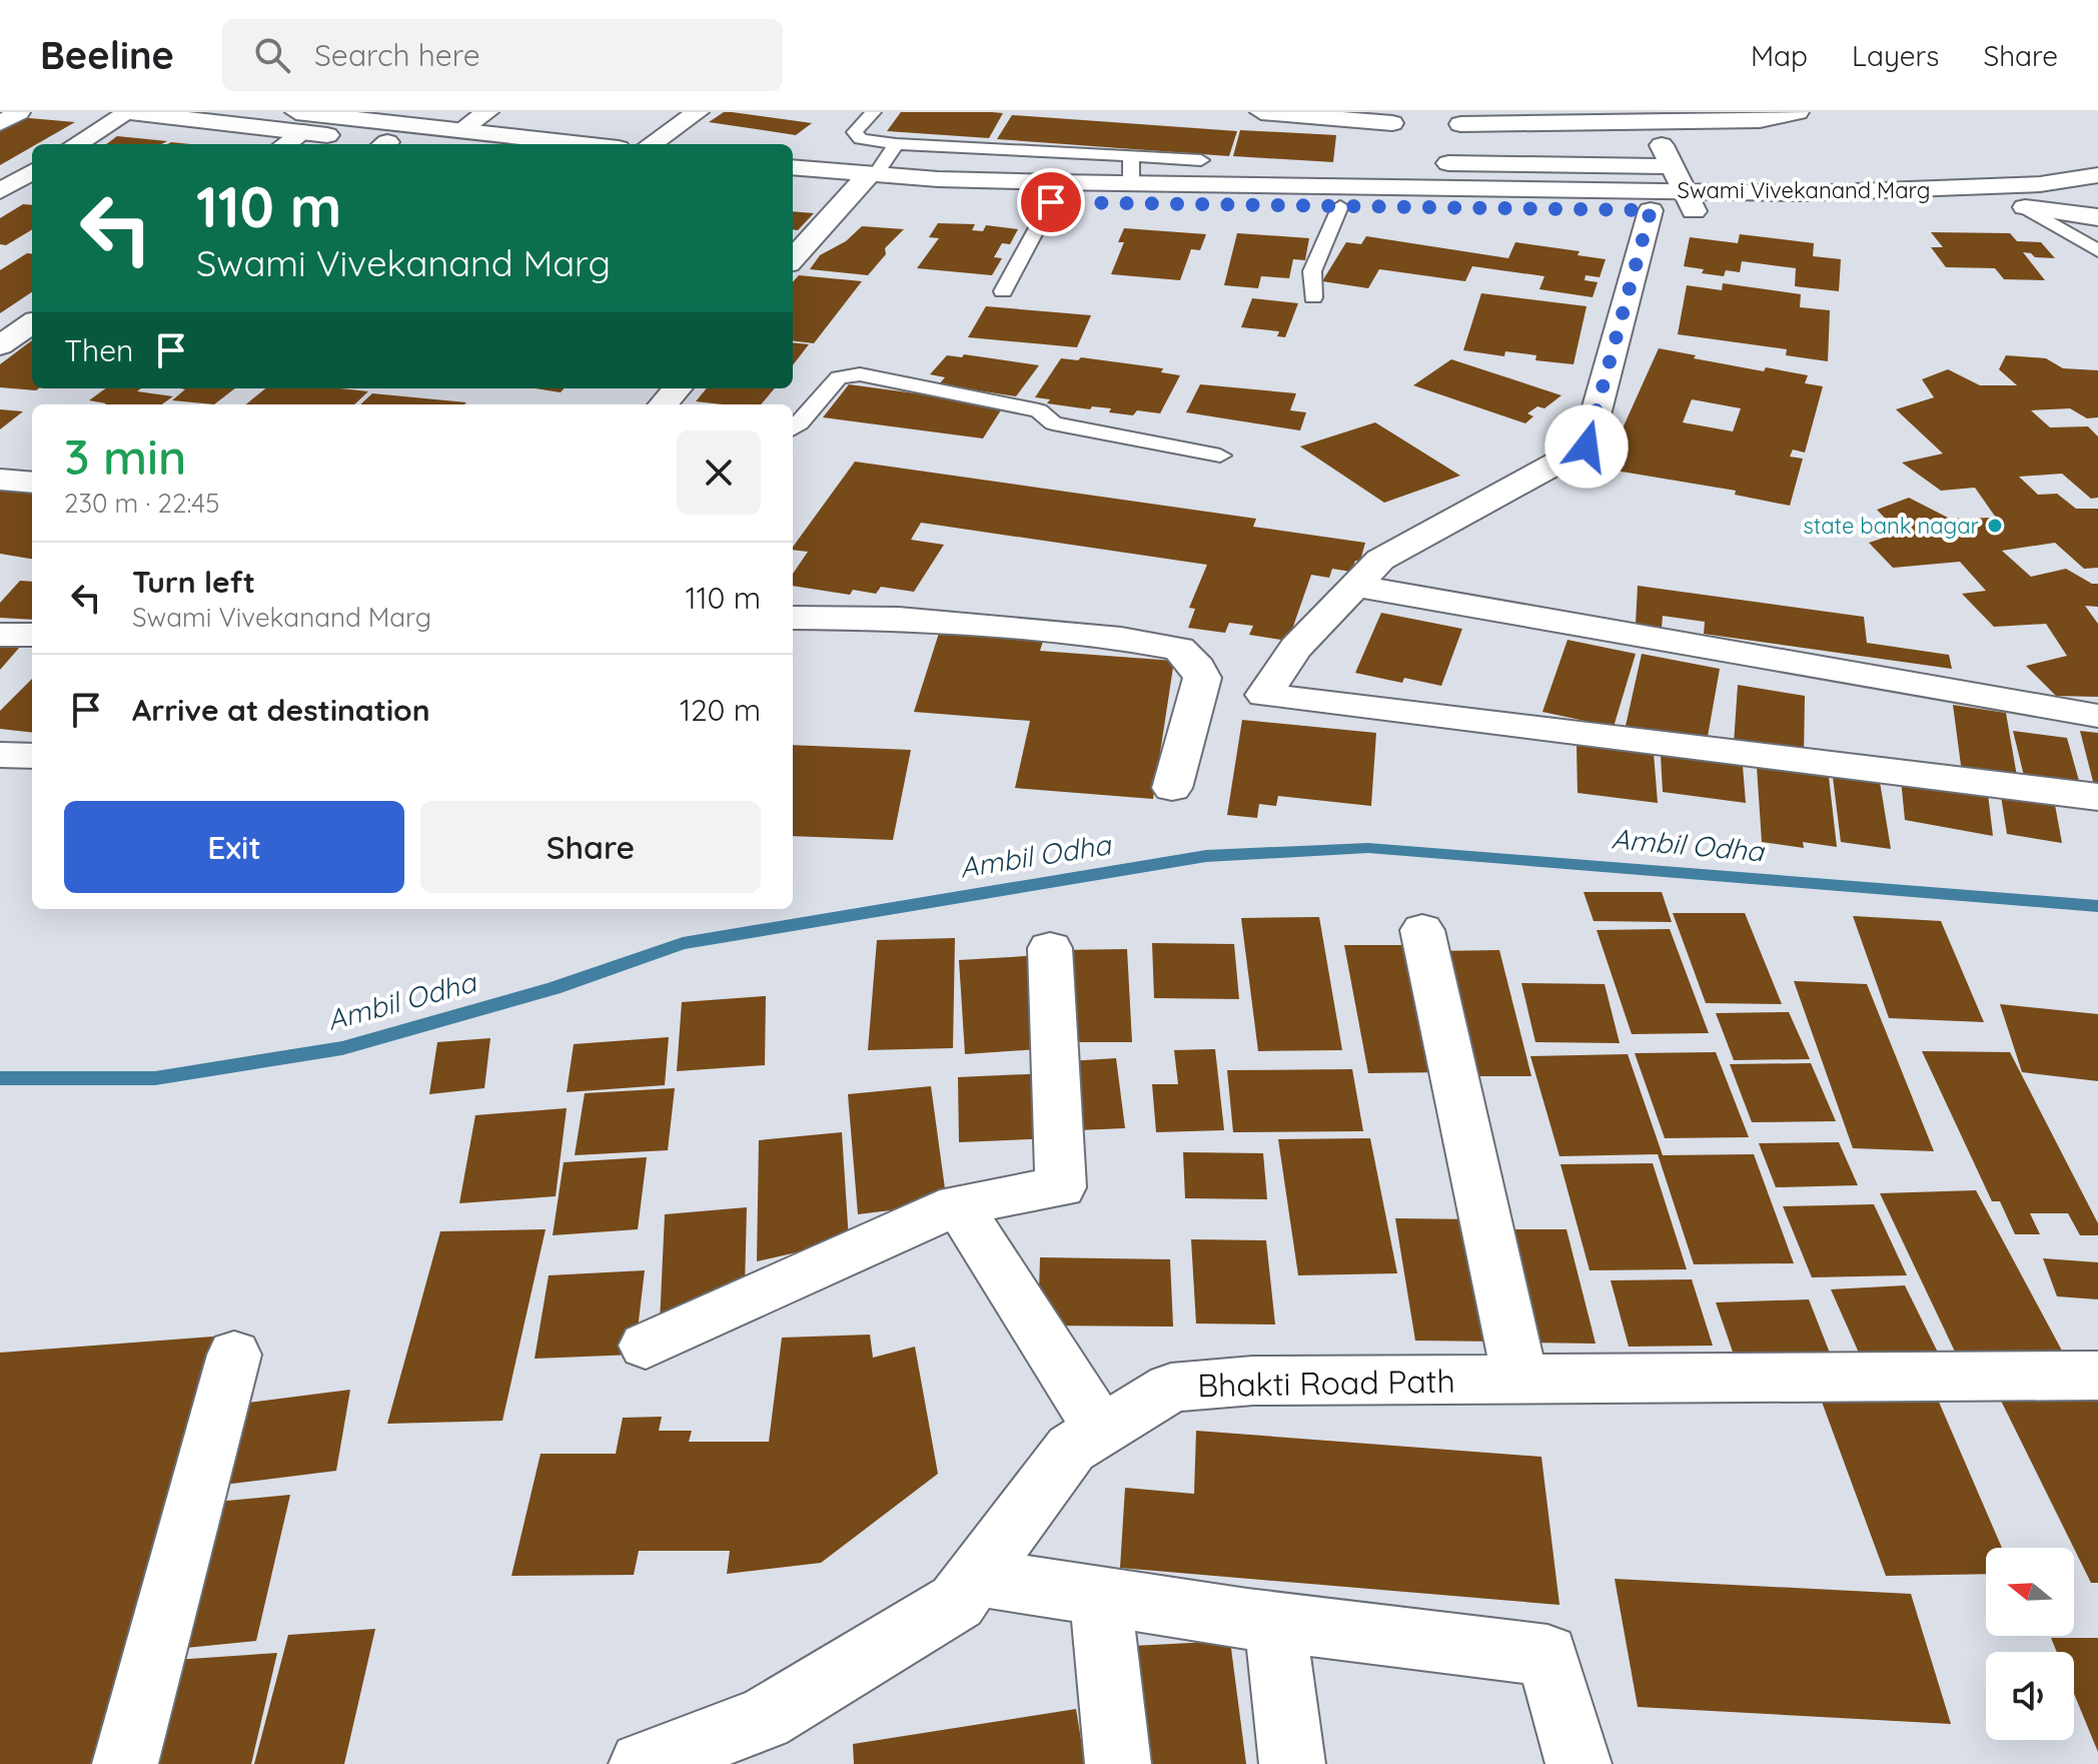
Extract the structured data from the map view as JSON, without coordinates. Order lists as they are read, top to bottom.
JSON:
{
  "streets": {
    "street": ["Swami Vivekanand Marg", "Bhakti Road Path"]
  },
  "water": ["Ambil Odha"],
  "places": ["state bank nagar"],
  "north": "left",
  "page": {
    "header": "Beeline",
    "search": "Search here",
    "nav": ["Map", "Layers", "Share"],
    "turn": ["110 m", "Swami Vivekanand Marg"],
    "then": "Then",
    "heading": ["3 min", "230 m · 22:45"],
    "list": [
      {
        "name": "Turn left",
        "note": "Swami Vivekanand Marg",
        "value": "110 m"
      },
      {
        "name": "Arrive at destination",
        "value": "120 m"
      }
    ],
    "buttons": ["Exit", "Share"]
  }
}
